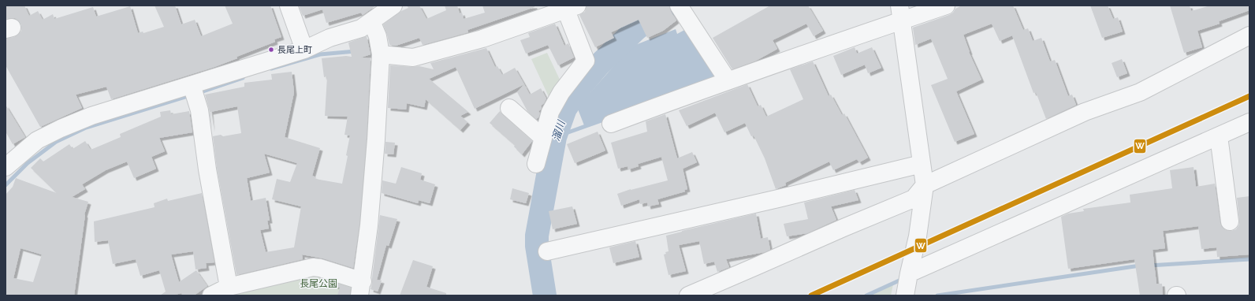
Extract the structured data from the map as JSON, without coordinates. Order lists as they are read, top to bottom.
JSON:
{
  "water": ["溜川"],
  "parks": ["長尾公園"],
  "places": ["長尾上町"],
  "lines": ["transit line W"]
}
